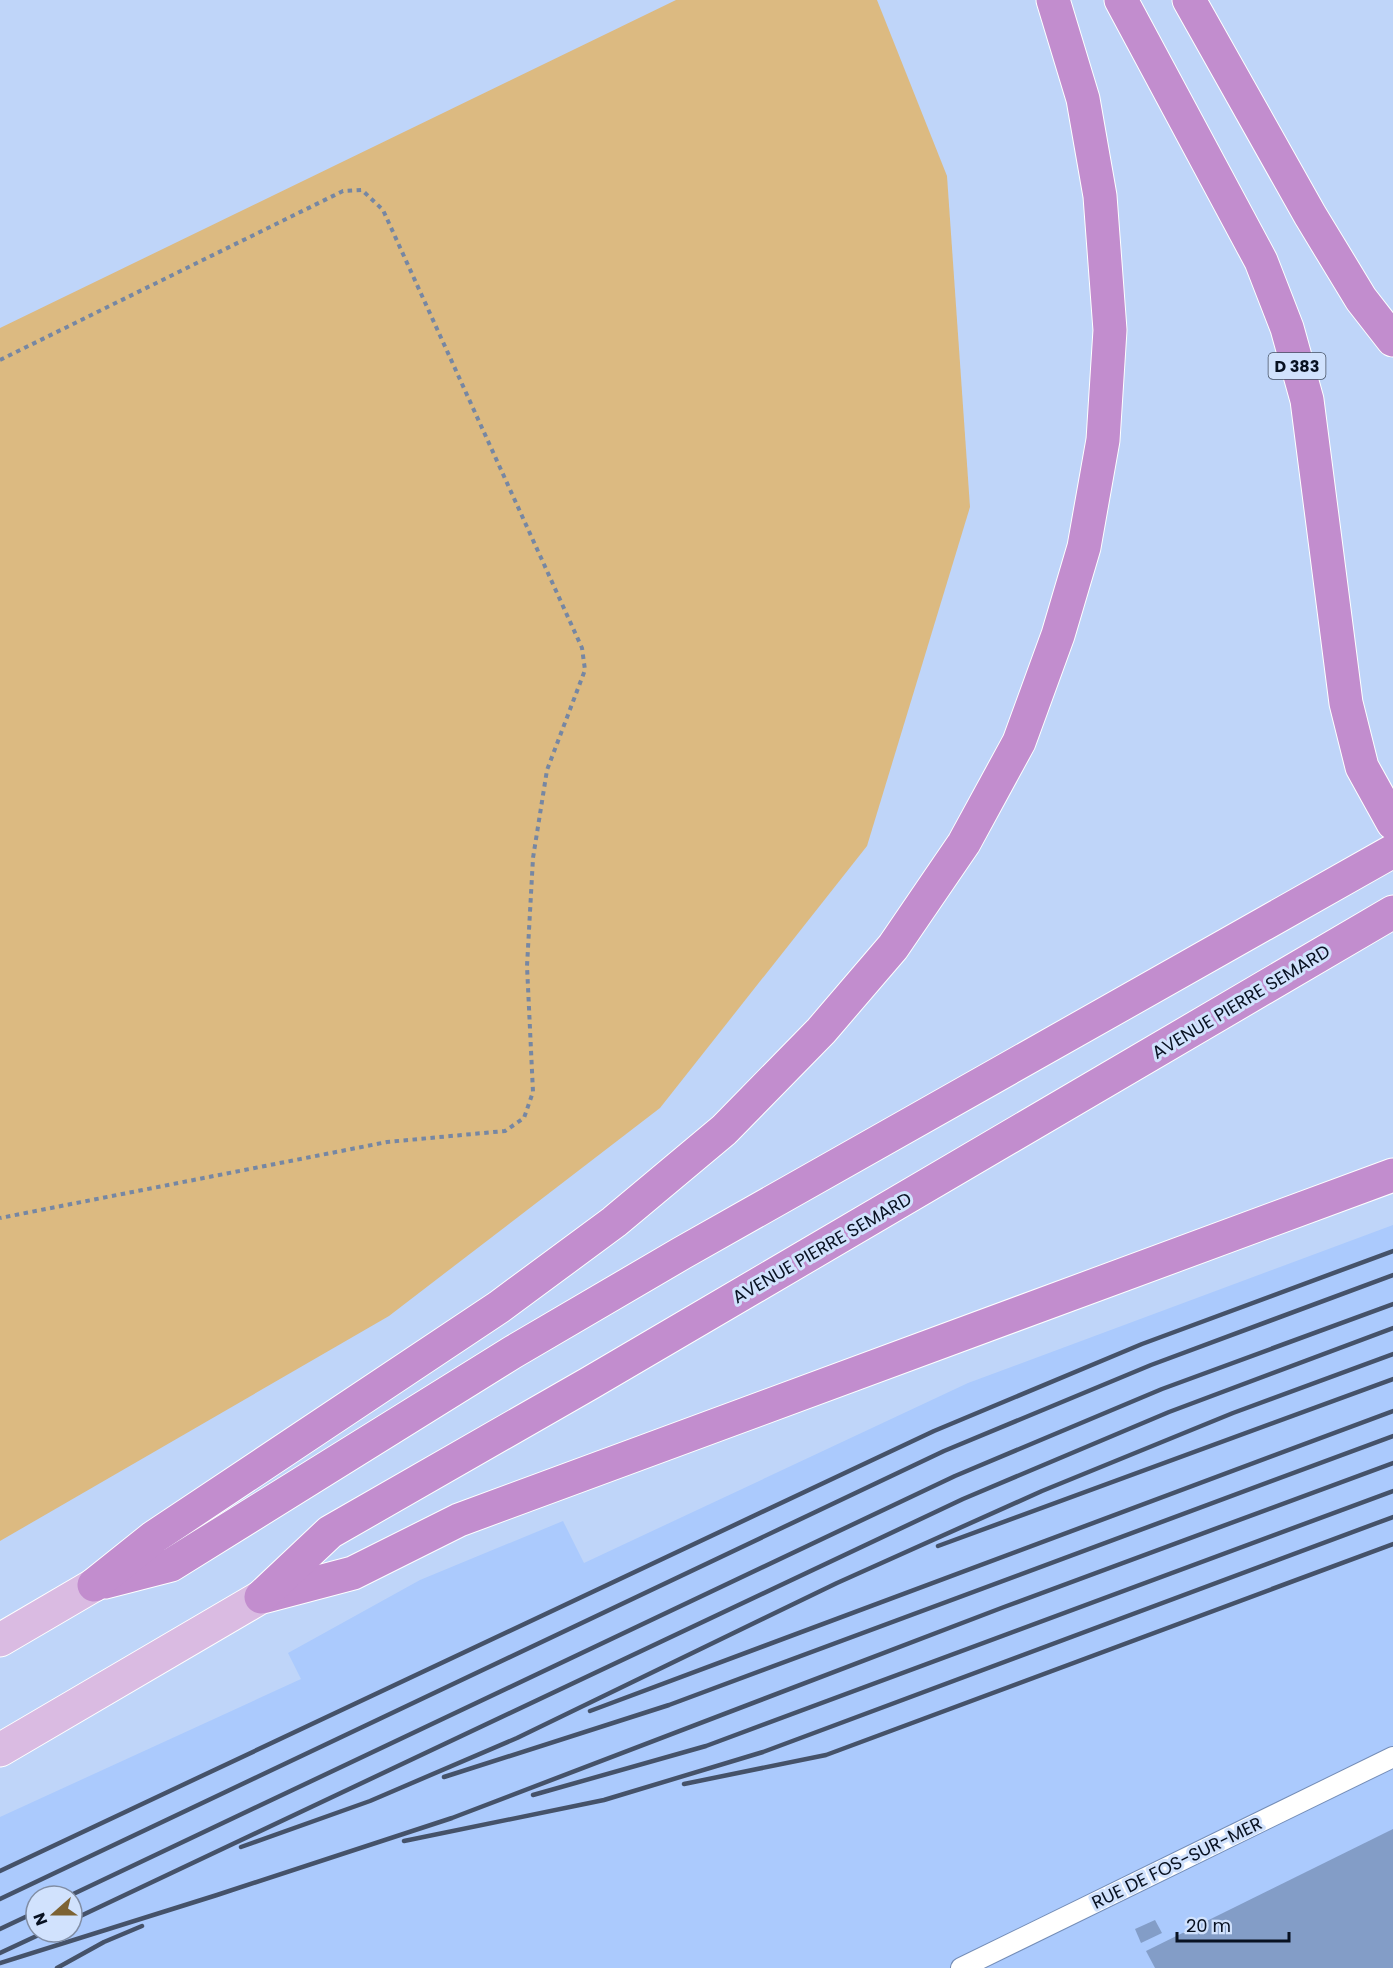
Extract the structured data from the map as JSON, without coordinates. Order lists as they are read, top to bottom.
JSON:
{
  "streets": {
    "highway": ["D 383", "AVENUE PIERRE SEMARD"],
    "lane": ["RUE DE FOS-SUR-MER"]
  },
  "scale_bar": "20 m",
  "north": "left"
}
